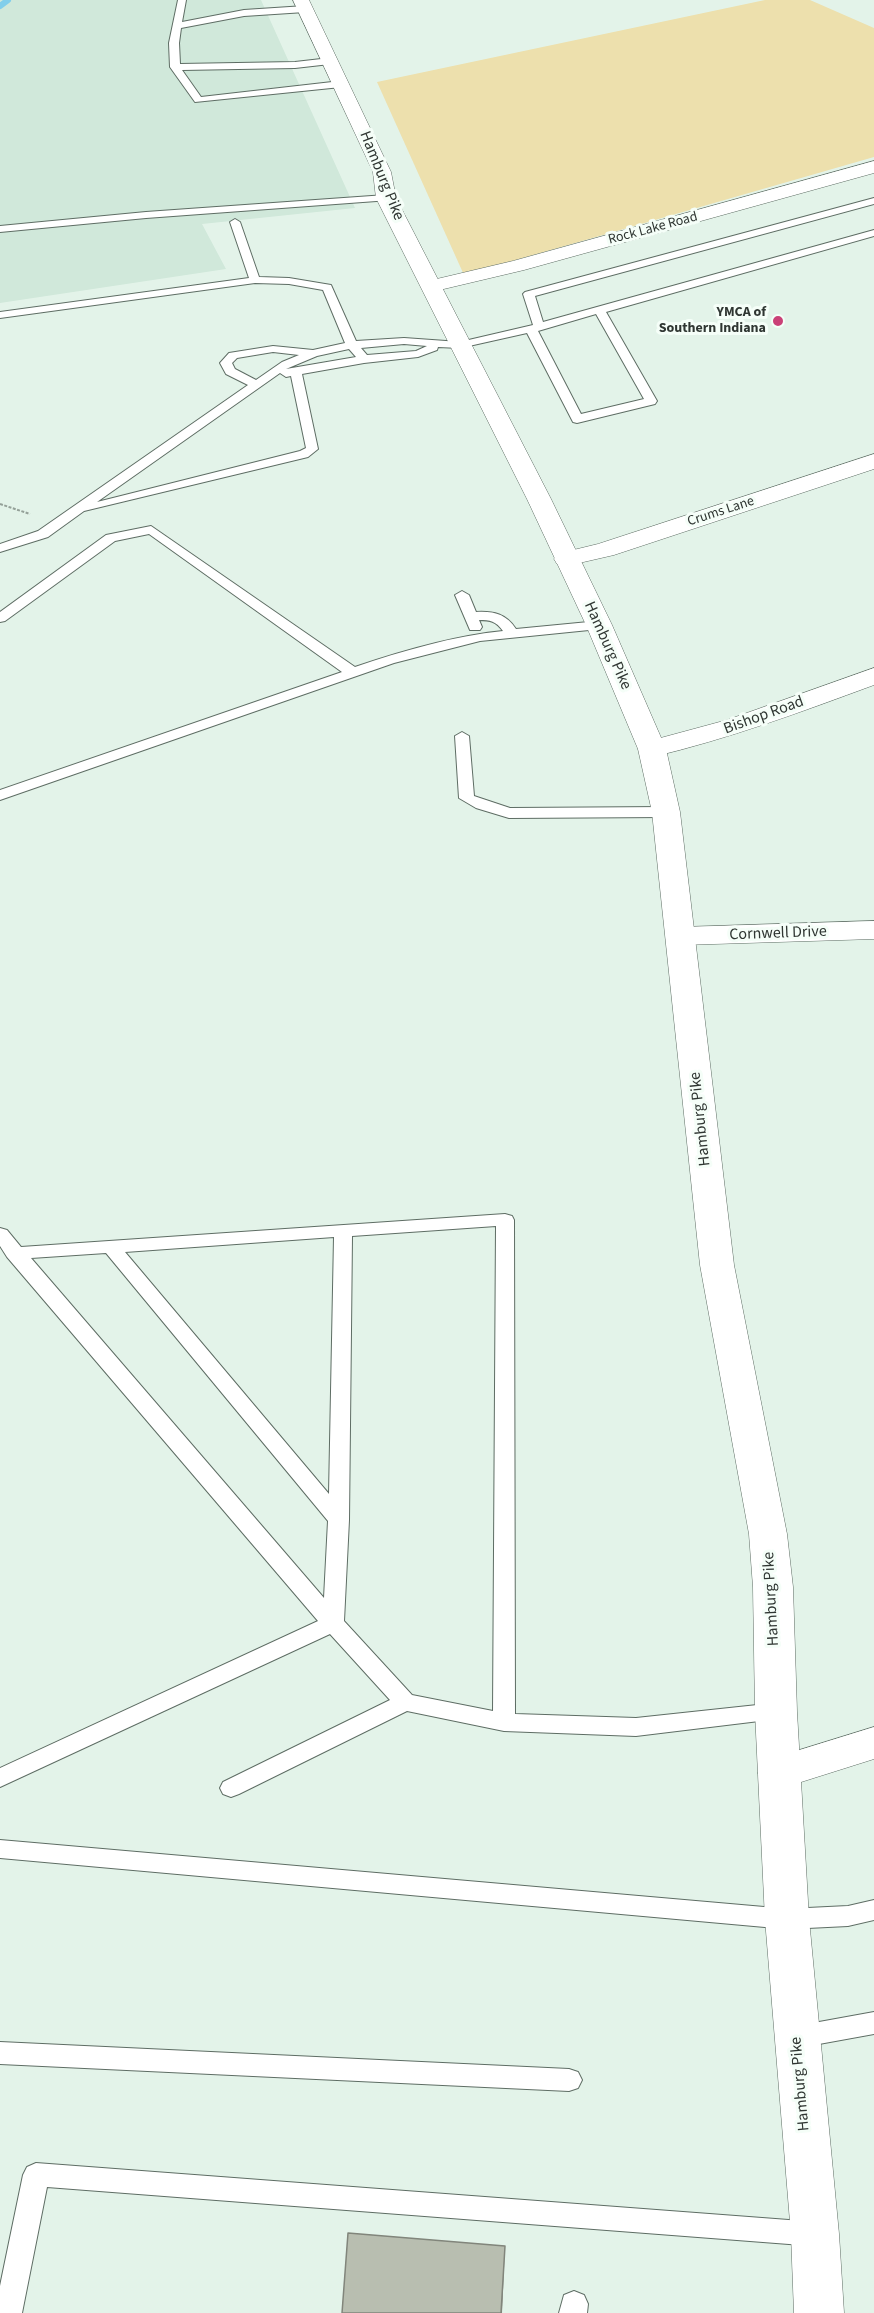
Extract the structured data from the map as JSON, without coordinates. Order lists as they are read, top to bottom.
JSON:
{
  "streets": {
    "main road": [
      "Hamburg Pike",
      "Rock Lake Road",
      "Crums Lane",
      "Bishop Road",
      "Cornwell Drive"
    ]
  },
  "crossings": [
    ["Hamburg Pike", "Rock Lake Road"],
    ["Hamburg Pike", "Crums Lane"],
    ["Hamburg Pike", "Bishop Road"],
    ["Hamburg Pike", "Cornwell Drive"]
  ],
  "places": ["YMCA of Southern Indiana"]
}
